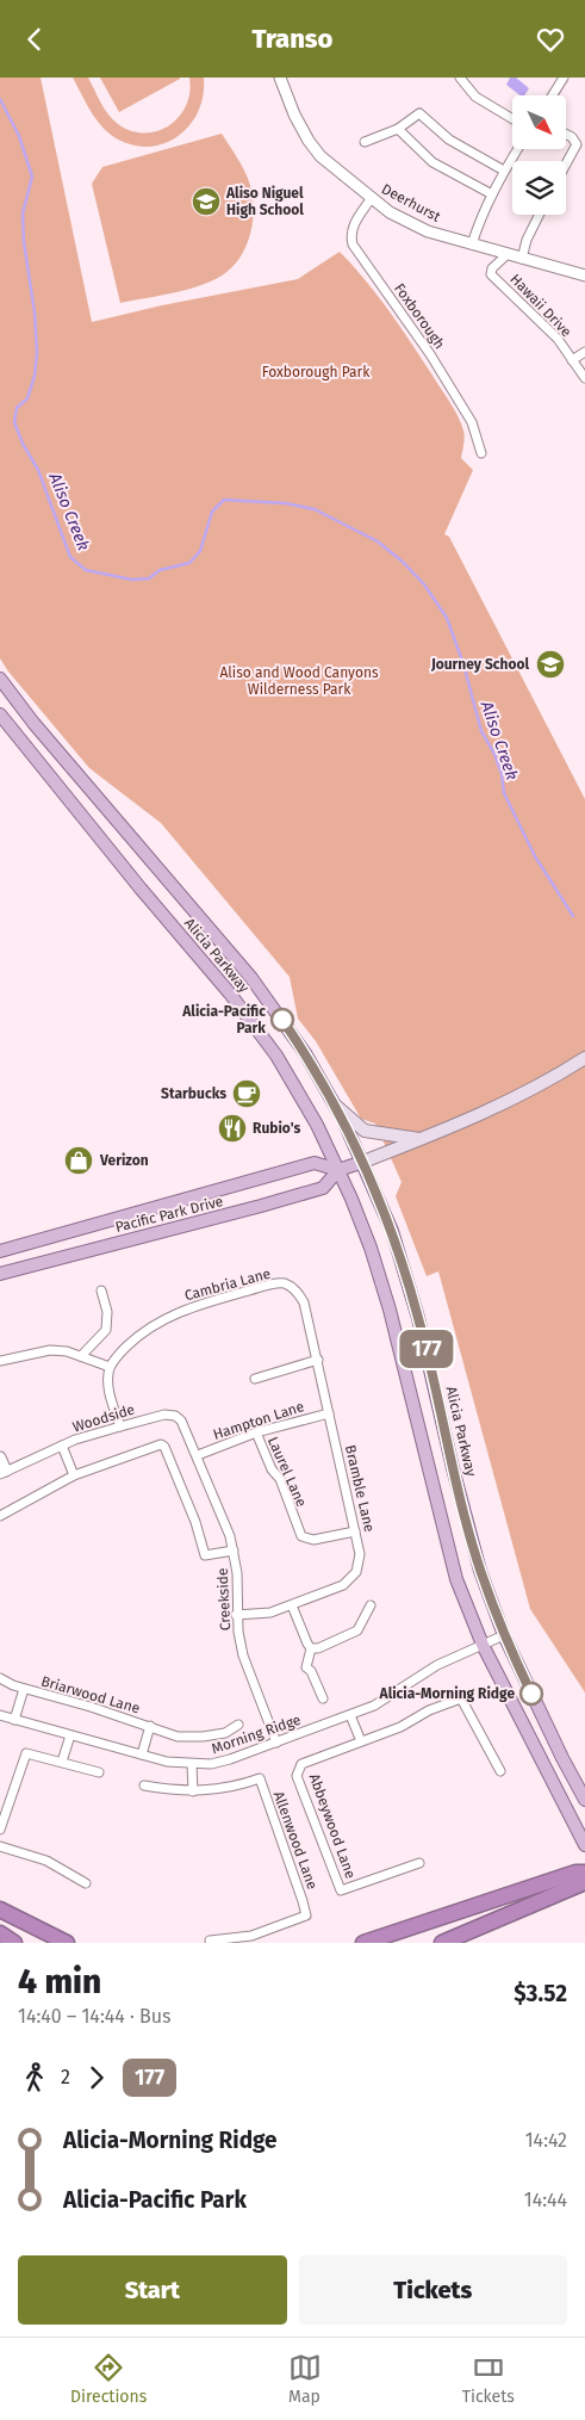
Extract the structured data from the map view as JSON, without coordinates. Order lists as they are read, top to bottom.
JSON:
{
  "streets": {
    "main road": ["Alicia Parkway", "Pacific Park Drive"],
    "street": [
      "Deerhurst",
      "Hawaii Drive",
      "Foxborough",
      "Cambria Lane",
      "Woodside",
      "Hampton Lane",
      "Laurel Lane",
      "Bramble Lane",
      "Creekside",
      "Briarwood Lane",
      "Morning Ridge",
      "Abbeywood Lane",
      "Allenwood Lane"
    ]
  },
  "crossings": [
    ["Deerhurst", "Hawaii Drive"],
    ["Deerhurst", "Foxborough"],
    ["Alicia Parkway", "Pacific Park Drive"],
    ["Alicia Parkway", "Morning Ridge"],
    ["Cambria Lane", "Bramble Lane"],
    ["Woodside", "Hampton Lane"],
    ["Woodside", "Creekside"],
    ["Hampton Lane", "Laurel Lane"],
    ["Hampton Lane", "Bramble Lane"],
    ["Hampton Lane", "Creekside"],
    ["Laurel Lane", "Bramble Lane"],
    ["Bramble Lane", "Creekside"],
    ["Creekside", "Morning Ridge"],
    ["Briarwood Lane", "Morning Ridge"]
  ],
  "water": ["Aliso Creek"],
  "parks": ["Foxborough Park", "Aliso and Wood Canyons Wilderness Park"],
  "places": {
    "school or university": ["Aliso Niguel High School", "Journey School"],
    "other": ["Alicia-Pacific Park", "Alicia-Morning Ridge"],
    "cafe": ["Starbucks"],
    "restaurant": ["Rubio's"],
    "shop": ["Verizon"]
  },
  "lines": ["bus line 177"],
  "north": "bottom right",
  "page": {
    "header": "Transo",
    "on_map": "177",
    "heading": ["4 min", "14:40 – 14:44 · Bus", "$3.52"],
    "legs": ["2", "177"],
    "list": [
      {
        "name": "Alicia-Morning Ridge",
        "value": "14:42"
      },
      {
        "name": "Alicia-Pacific Park",
        "value": "14:44"
      }
    ],
    "buttons": ["Start", "Tickets"],
    "tabs": ["Directions", "Map", "Tickets"]
  }
}
